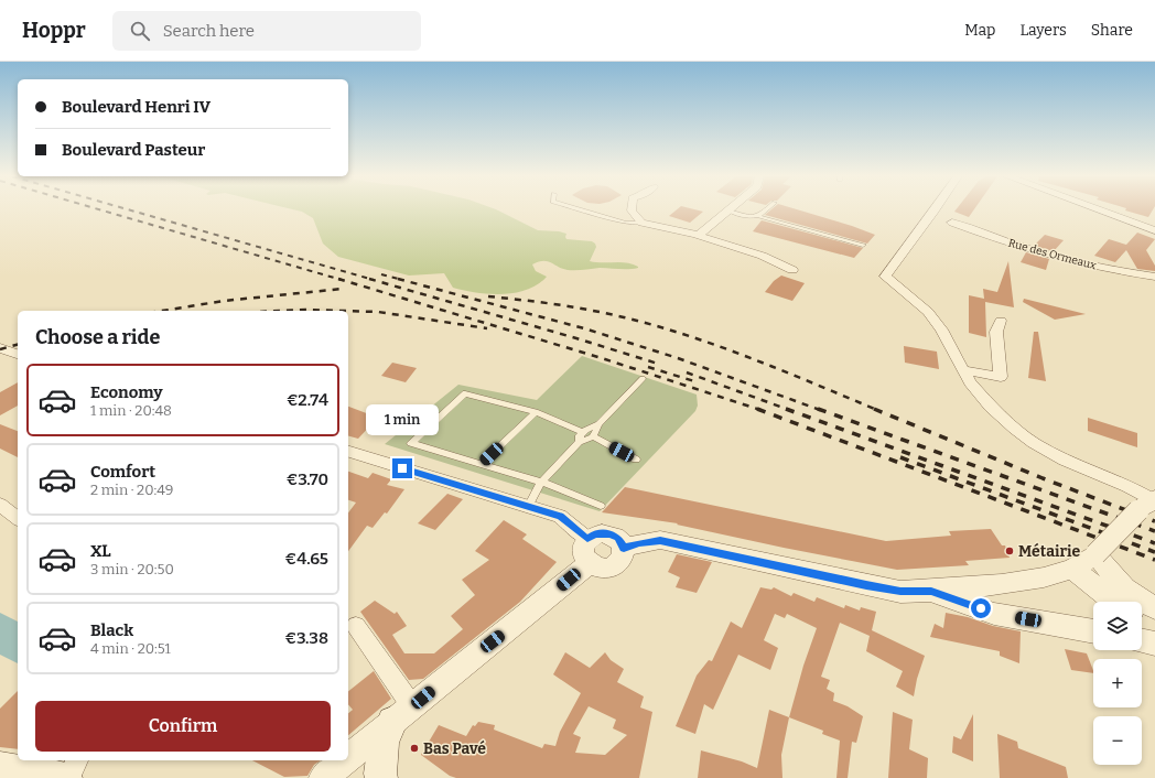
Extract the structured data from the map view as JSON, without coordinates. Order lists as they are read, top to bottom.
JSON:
{
  "streets": {
    "street": ["Rue des Ormeaux"]
  },
  "places": ["Métairie", "Bas Pavé"],
  "page": {
    "header": "Hoppr",
    "search": "Search here",
    "nav": ["Map", "Layers", "Share"],
    "banner": ["Boulevard Henri IV", "Boulevard Pasteur"],
    "heading": "Choose a ride",
    "list": [
      {
        "name": "Economy",
        "note": "1 min · 20:48",
        "value": "€2.74"
      },
      {
        "name": "Comfort",
        "note": "2 min · 20:49",
        "value": "€3.70"
      },
      {
        "name": "XL",
        "note": "3 min · 20:50",
        "value": "€4.65"
      },
      {
        "name": "Black",
        "note": "4 min · 20:51",
        "value": "€3.38"
      }
    ],
    "bubble": "1 min",
    "map_buttons": ["+", "−"],
    "buttons": "Confirm"
  }
}
